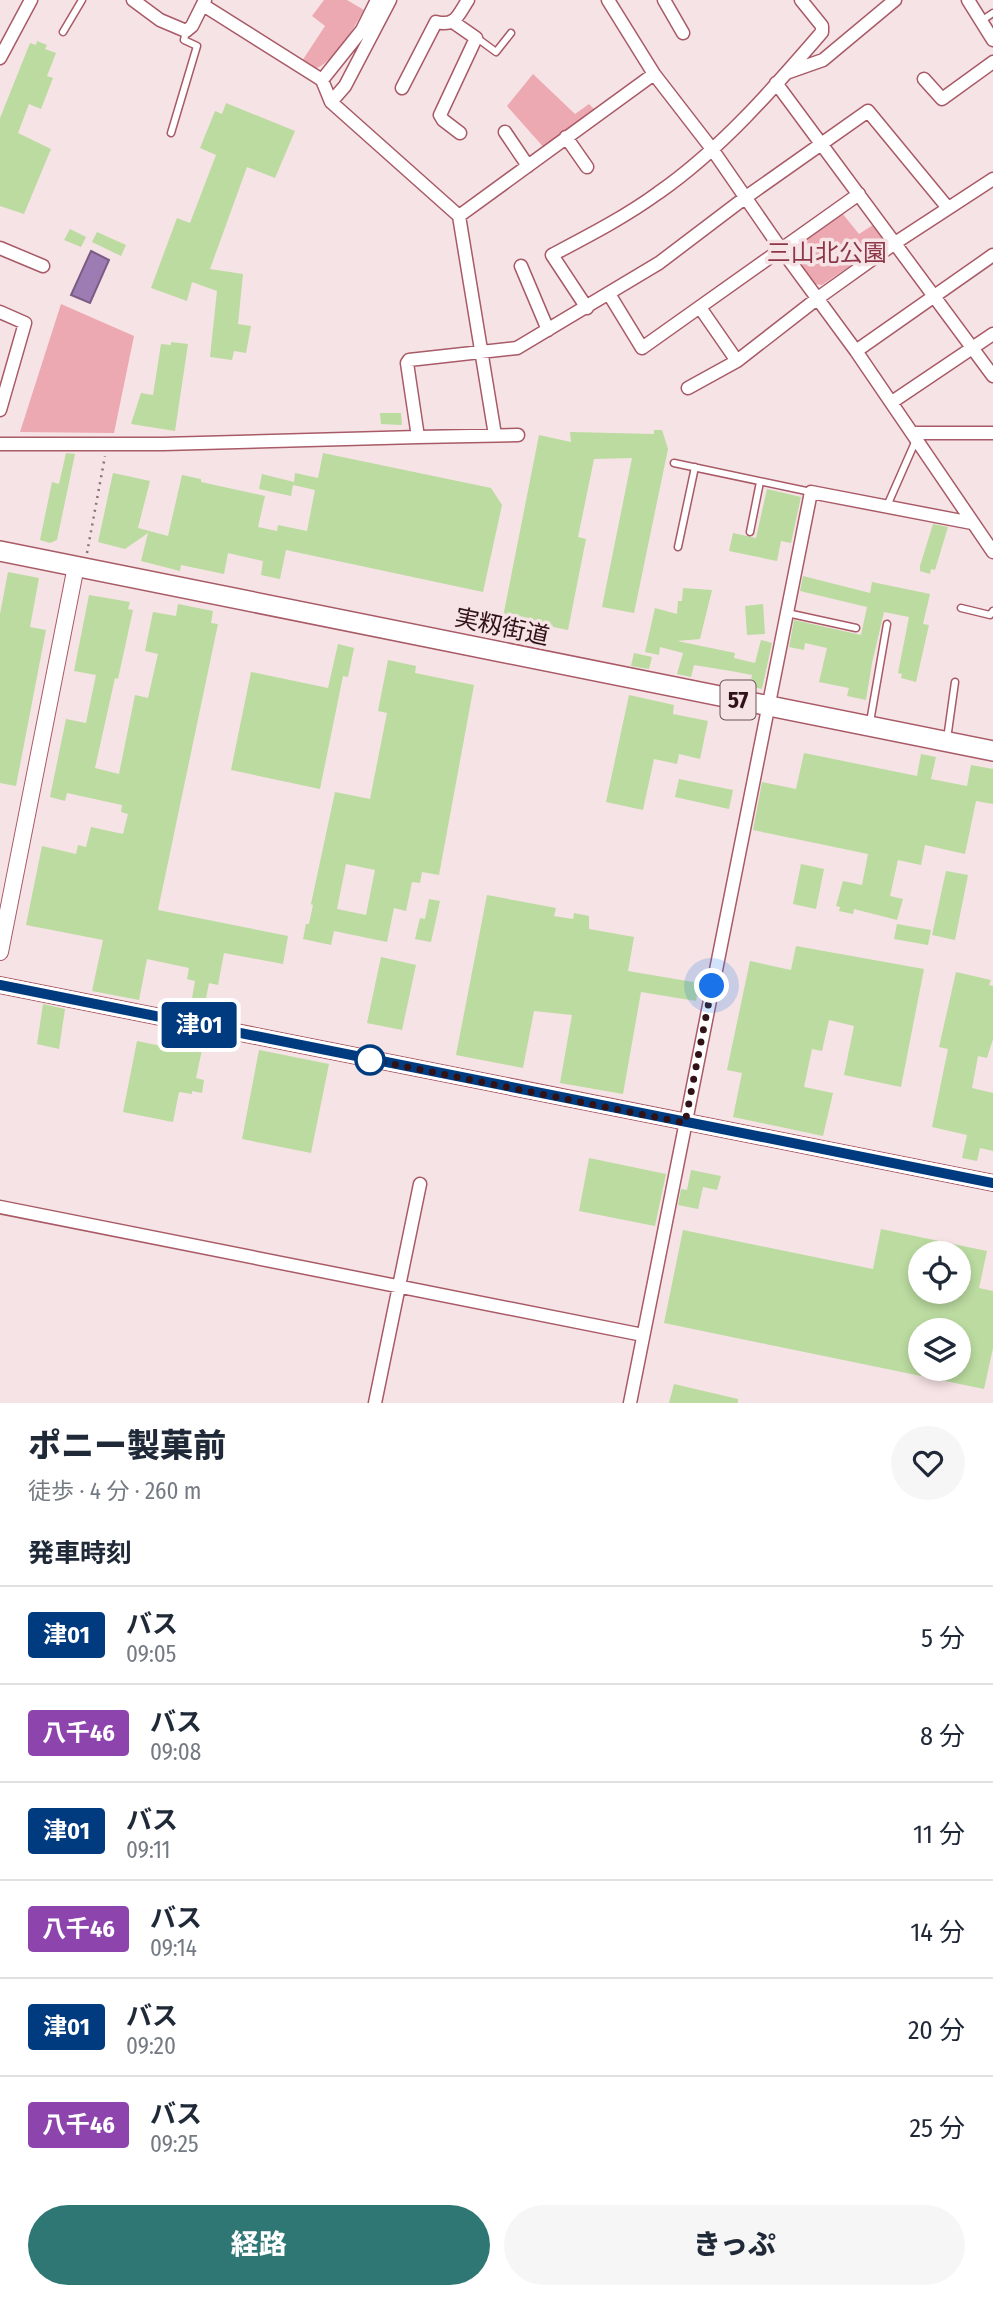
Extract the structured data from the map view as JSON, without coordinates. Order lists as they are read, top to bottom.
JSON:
{
  "streets": {
    "main road": ["実籾街道", "57"]
  },
  "parks": ["三山北公園"],
  "lines": ["bus line 津01"],
  "page": {
    "on_map": "津01",
    "heading": [
      ["ポニー製菓前", "徒歩 · 4 分 · 260 m"],
      "発車時刻"
    ],
    "list": [
      {
        "mark": "津01",
        "name": "バス",
        "note": "09:05",
        "value": "5 分"
      },
      {
        "mark": "八千46",
        "name": "バス",
        "note": "09:08",
        "value": "8 分"
      },
      {
        "mark": "津01",
        "name": "バス",
        "note": "09:11",
        "value": "11 分"
      },
      {
        "mark": "八千46",
        "name": "バス",
        "note": "09:14",
        "value": "14 分"
      },
      {
        "mark": "津01",
        "name": "バス",
        "note": "09:20",
        "value": "20 分"
      },
      {
        "mark": "八千46",
        "name": "バス",
        "note": "09:25",
        "value": "25 分"
      }
    ],
    "buttons": ["経路", "きっぷ"]
  }
}
